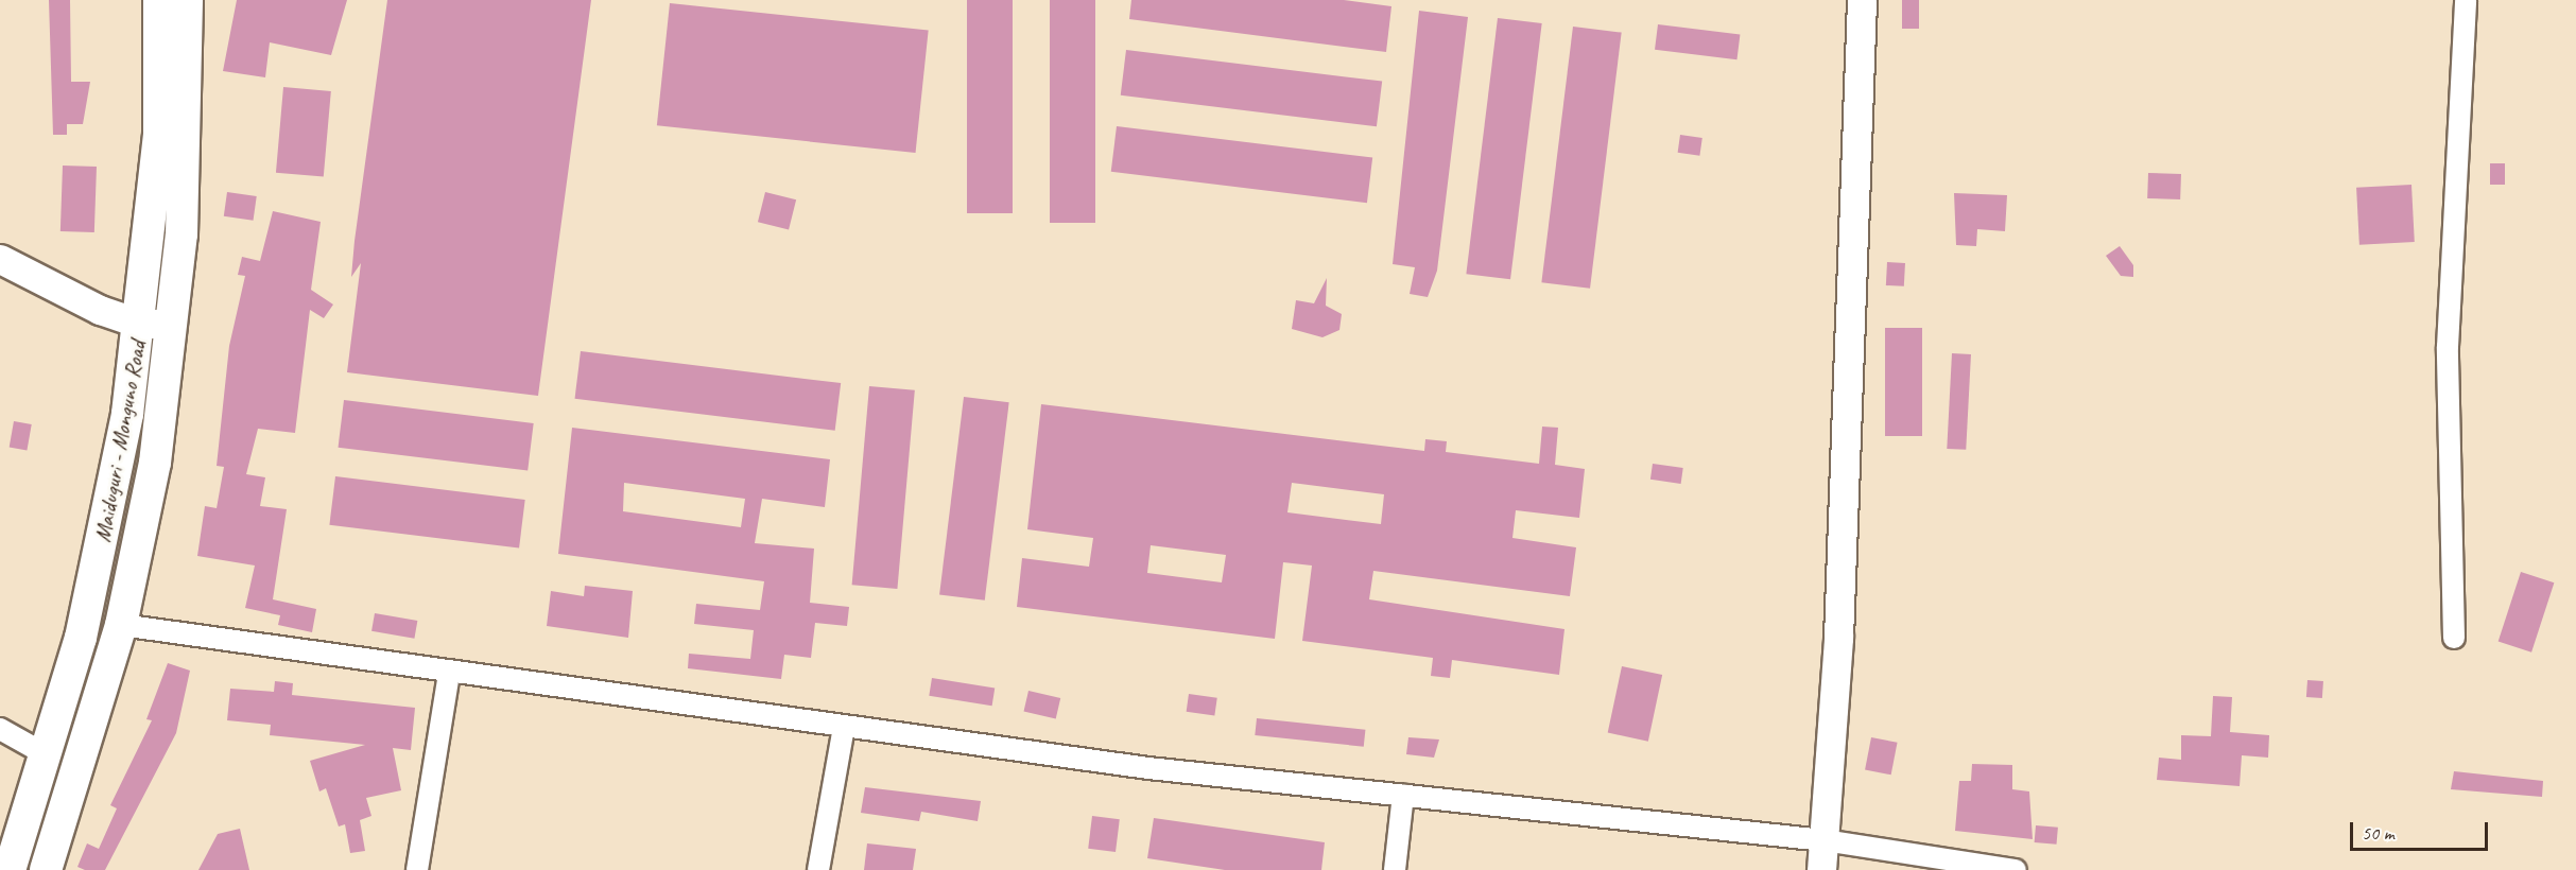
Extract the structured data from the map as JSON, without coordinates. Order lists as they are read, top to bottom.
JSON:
{
  "streets": {
    "main road": ["Maiduguri - Monguno Road"]
  },
  "scale_bar": "50 m"
}
